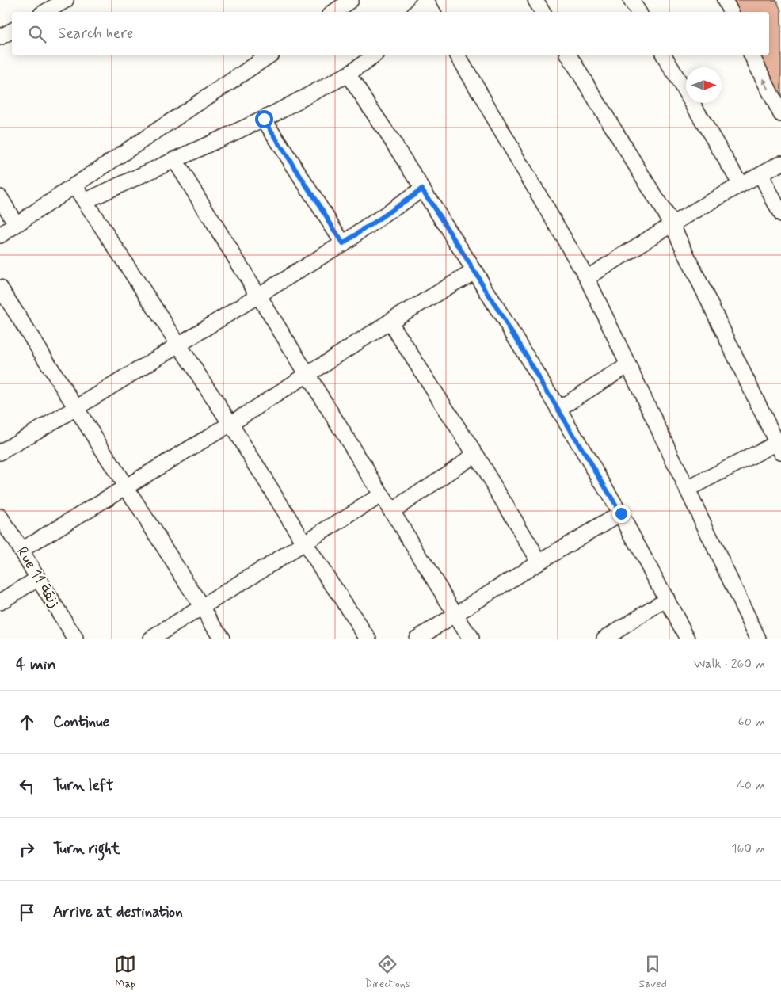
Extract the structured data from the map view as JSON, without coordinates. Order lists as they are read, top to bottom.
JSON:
{
  "streets": {
    "street": ["Rue 11 زنقة"]
  },
  "north": "right",
  "page": {
    "search": "Search here",
    "heading": ["4 min", "Walk · 260 m"],
    "list": [
      ["Continue", "60 m"],
      ["Turn left", "40 m"],
      ["Turn right", "160 m"],
      "Arrive at destination"
    ],
    "nav": ["Map", "Directions", "Saved"]
  }
}
